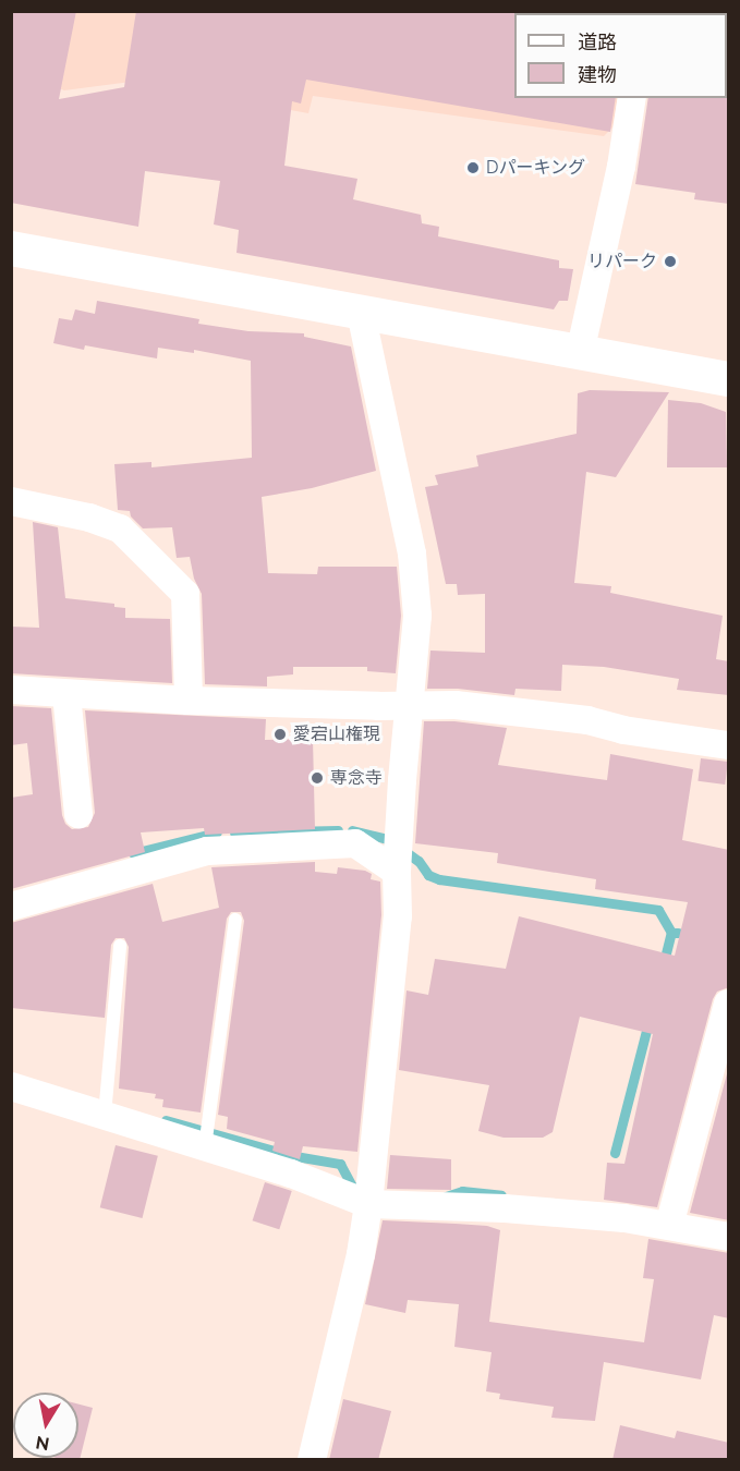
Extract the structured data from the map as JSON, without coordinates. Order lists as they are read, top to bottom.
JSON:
{
  "places": [
    "Dパーキング",
    "リパーク",
    "愛宕山権現",
    "専念寺"
  ],
  "legend": ["道路", "建物"],
  "north": "bottom"
}
